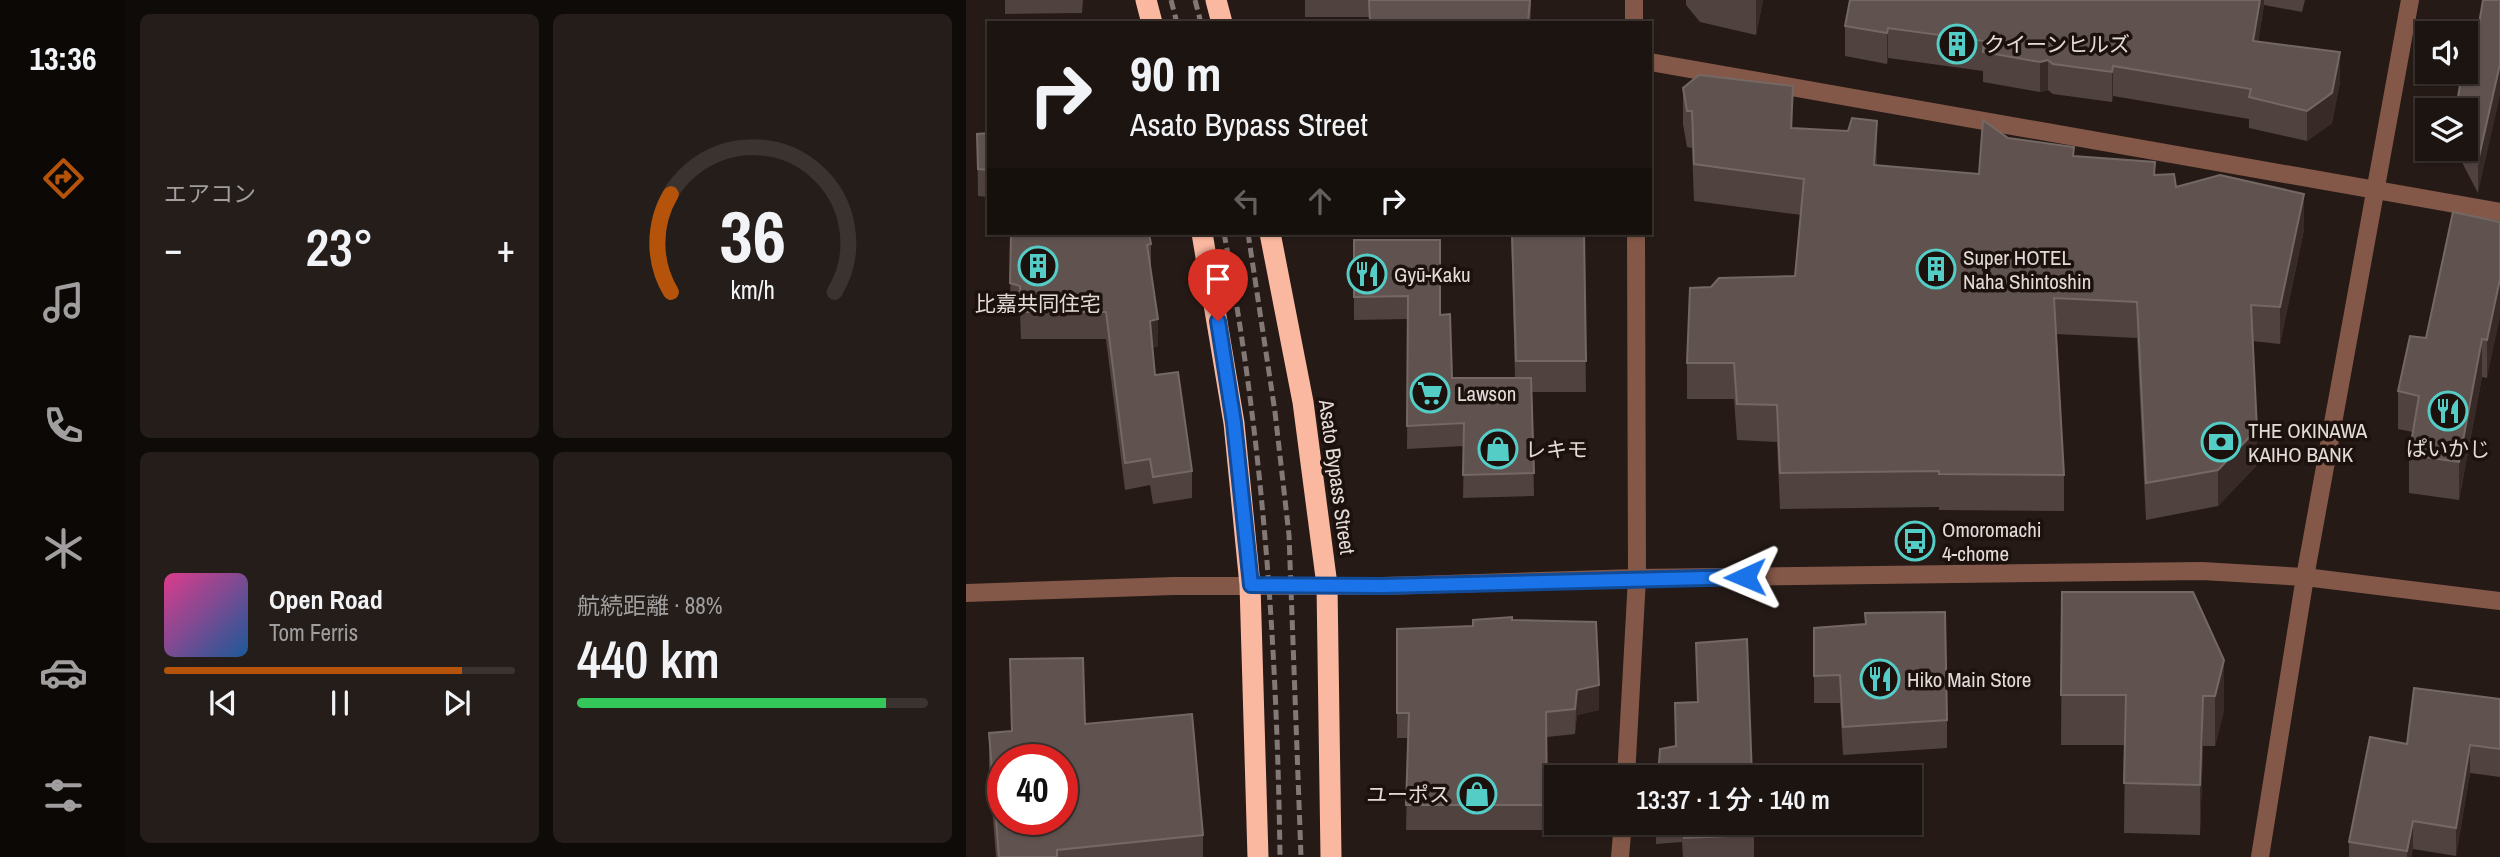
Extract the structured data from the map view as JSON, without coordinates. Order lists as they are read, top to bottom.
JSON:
{
  "streets": {
    "highway": ["Asato Bypass Street"]
  },
  "places": {
    "building": ["クイーンヒルズ", "比嘉共同住宅", "Super HOTEL Naha Shintoshin"],
    "restaurant": ["Gyū-Kaku", "ぱいかじ", "Hiko Main Store"],
    "supermarket": ["Lawson"],
    "bank": ["THE OKINAWA KAIHO BANK"],
    "shop": ["レキモ", "ユーポス"],
    "bus stop": ["Omoromachi 4-chome"]
  },
  "page": {
    "tabs": "13:36",
    "tile": [
      "エアコン",
      ["航続距離 · 88%", "440 km"]
    ],
    "turn": ["90 m", "Asato Bypass Street"],
    "heat": ["−", "23°", "+"],
    "song": ["Open Road", "Tom Ferris"],
    "limit": "40",
    "trip": "13:37 · 1 分 · 140 m",
    "gauge": ["36", "km/h"]
  }
}
